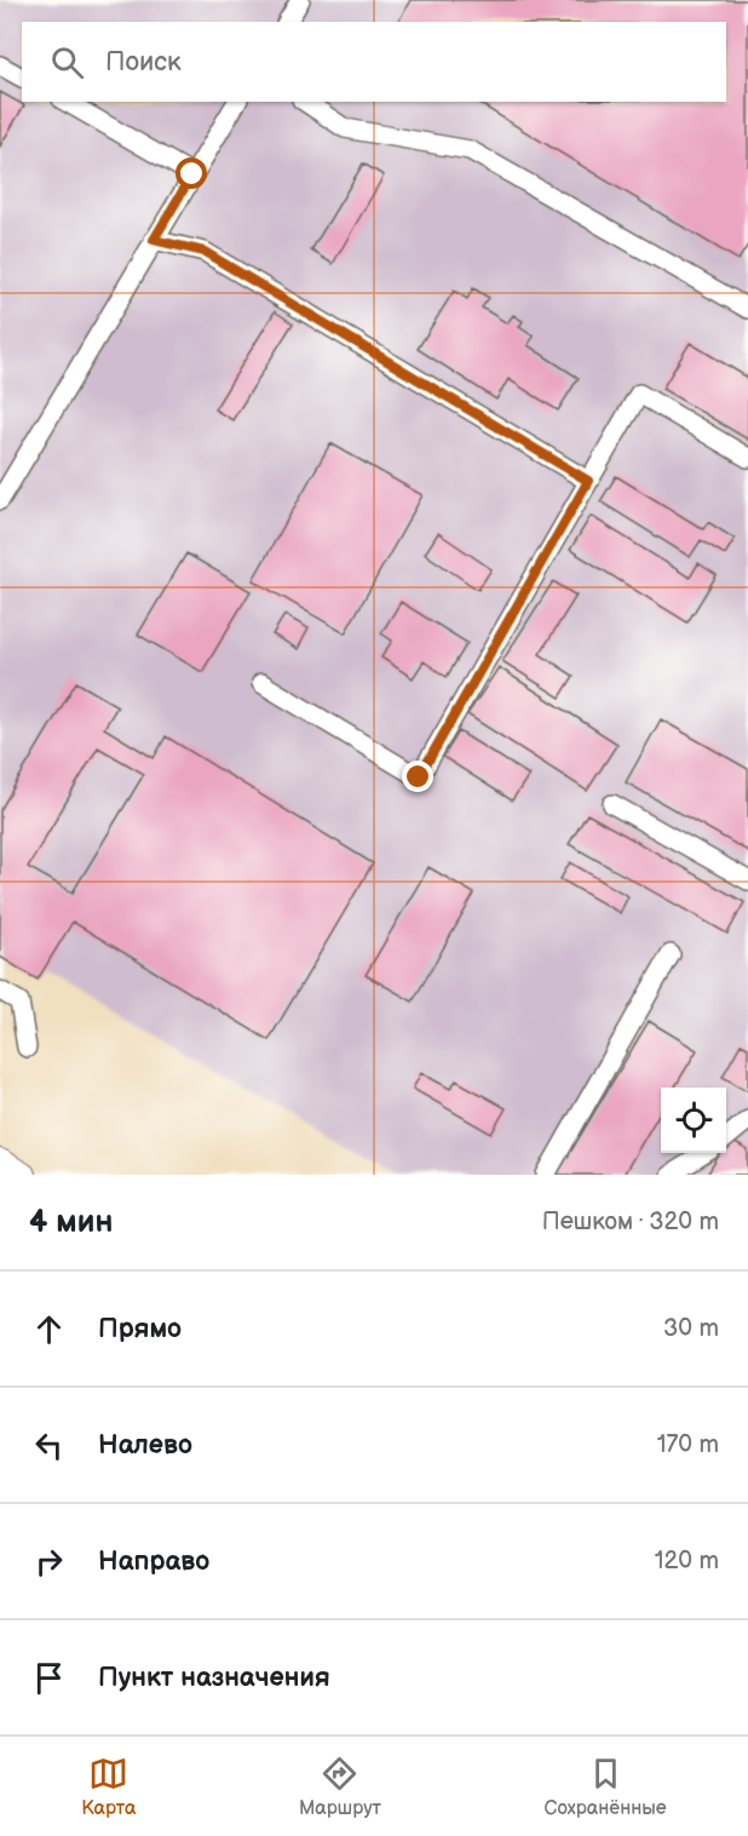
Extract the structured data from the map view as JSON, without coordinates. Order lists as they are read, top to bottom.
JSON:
{
  "page": {
    "search": "Поиск",
    "heading": ["4 мин", "Пешком · 320 m"],
    "list": [
      ["Прямо", "30 m"],
      ["Налево", "170 m"],
      ["Направо", "120 m"],
      "Пункт назначения"
    ],
    "nav": ["Карта", "Маршрут", "Сохранённые"]
  }
}
